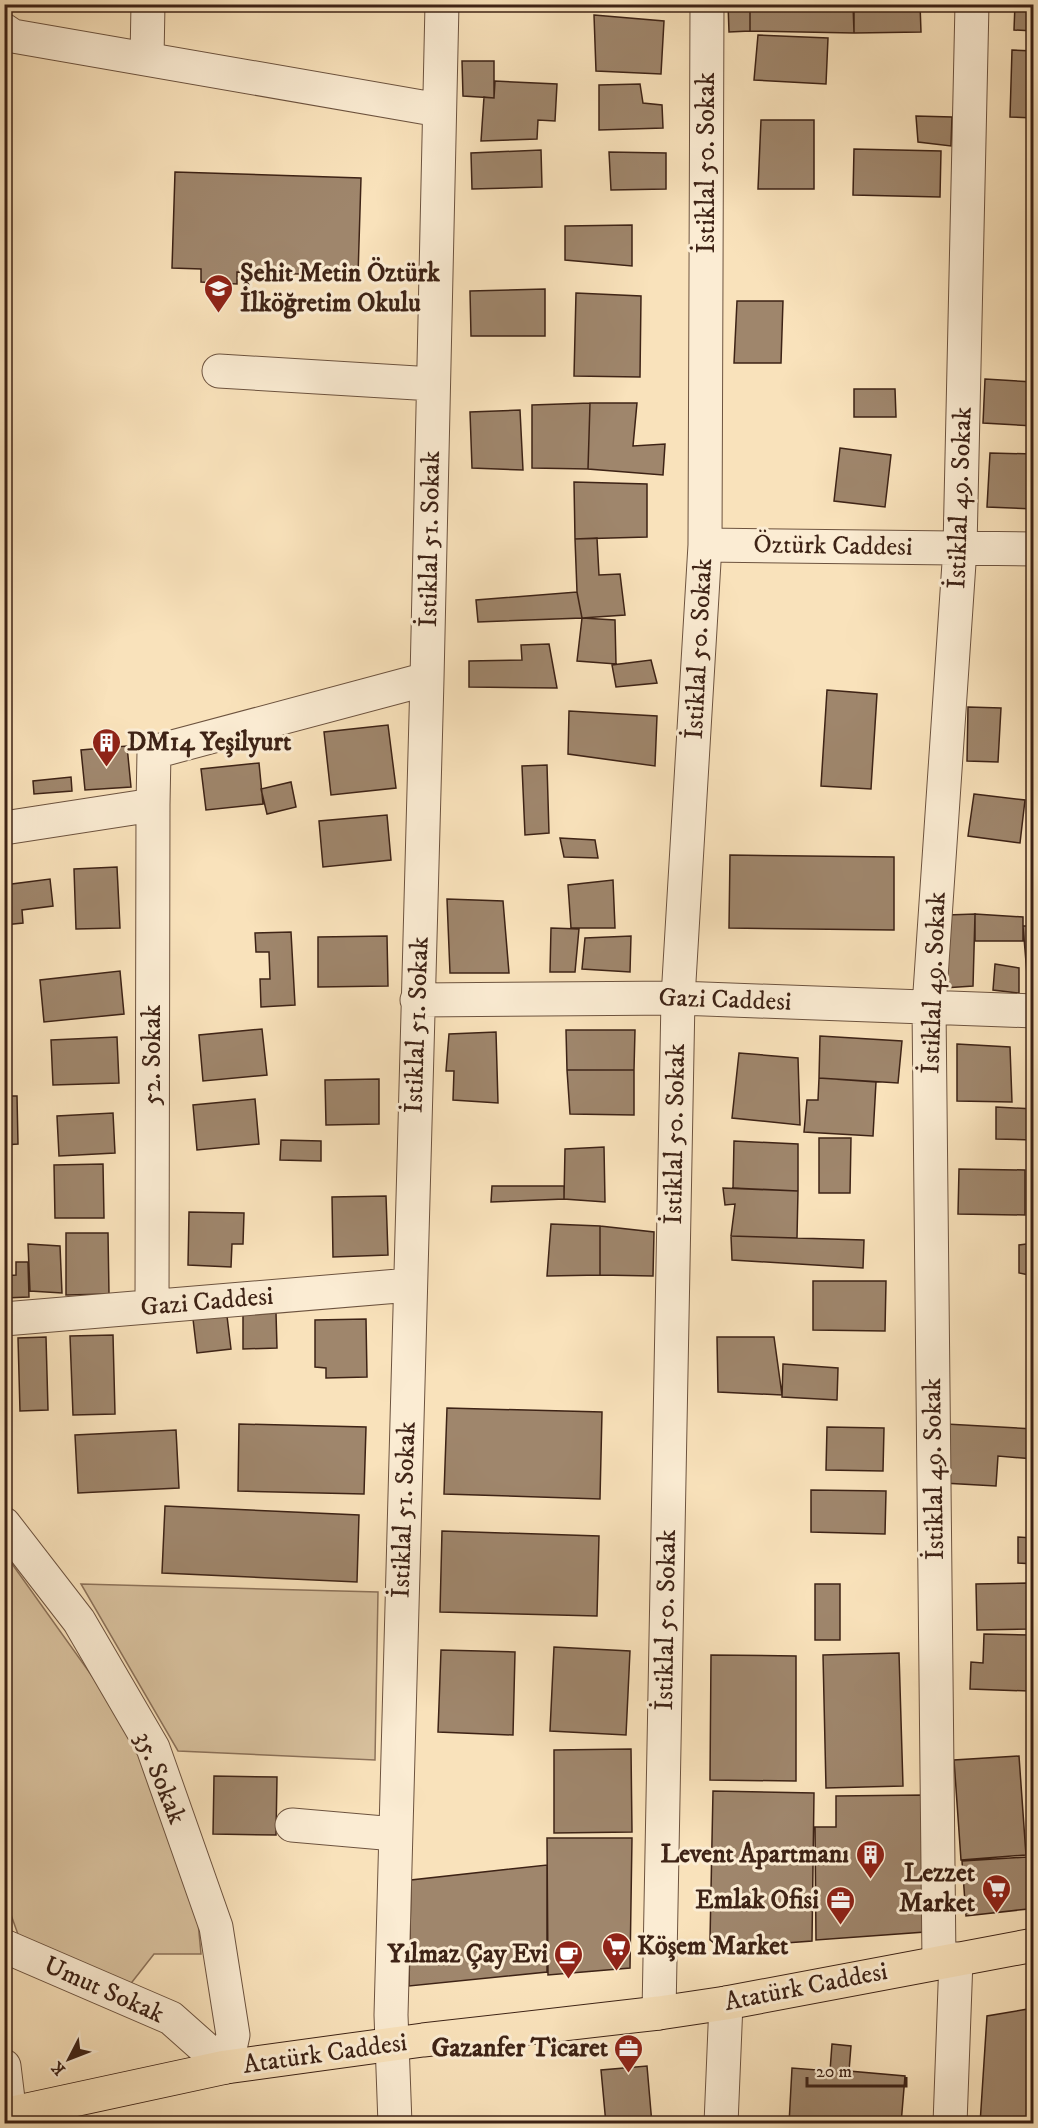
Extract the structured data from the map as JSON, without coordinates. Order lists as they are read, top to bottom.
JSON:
{
  "streets": {
    "main road": ["Atatürk Caddesi"],
    "street": [
      "İstiklal 50. Sokak",
      "İstiklal 49. Sokak",
      "İstiklal 51. Sokak",
      "Öztürk Caddesi",
      "Gazi Caddesi",
      "52. Sokak",
      "35. Sokak",
      "Umut Sokak"
    ]
  },
  "crossings": [
    ["İstiklal 50. Sokak", "Öztürk Caddesi"],
    ["İstiklal 50. Sokak", "Gazi Caddesi"],
    ["İstiklal 50. Sokak", "Atatürk Caddesi"],
    ["İstiklal 49. Sokak", "Öztürk Caddesi"],
    ["İstiklal 49. Sokak", "Gazi Caddesi"],
    ["İstiklal 49. Sokak", "Atatürk Caddesi"],
    ["İstiklal 51. Sokak", "Gazi Caddesi"],
    ["İstiklal 51. Sokak", "52. Sokak"],
    ["İstiklal 51. Sokak", "Atatürk Caddesi"],
    ["Gazi Caddesi", "52. Sokak"],
    ["35. Sokak", "Atatürk Caddesi"],
    ["35. Sokak", "Umut Sokak"],
    ["Atatürk Caddesi", "Umut Sokak"]
  ],
  "places": {
    "school or university": ["Şehit Metin Öztürk İlköğretim Okulu"],
    "building": ["DM14 Yeşilyurt", "Levent Apartmanı"],
    "supermarket": ["Lezzet Market", "Köşem Market"],
    "office": ["Emlak Ofisi", "Gazanfer Ticaret"],
    "cafe": ["Yılmaz Çay Evi"]
  },
  "scale_bar": "20 m",
  "north": "bottom left"
}
